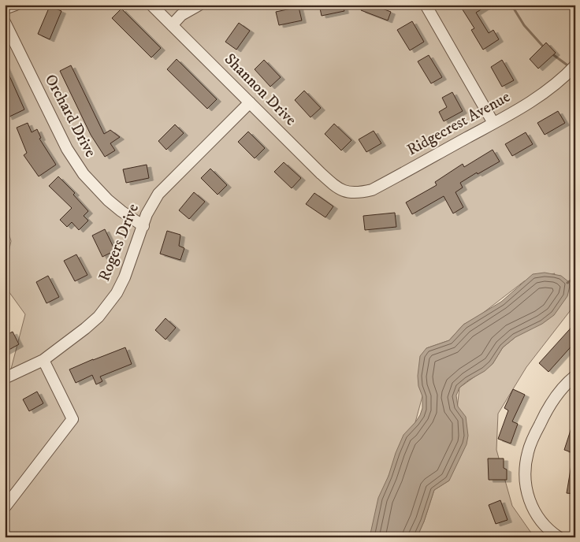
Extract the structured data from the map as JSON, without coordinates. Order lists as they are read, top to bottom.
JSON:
{
  "streets": {
    "street": [
      "Shannon Drive",
      "Orchard Drive",
      "Ridgecrest Avenue",
      "Rogers Drive"
    ]
  },
  "crossings": [
    ["Shannon Drive", "Ridgecrest Avenue"],
    ["Shannon Drive", "Rogers Drive"],
    ["Orchard Drive", "Rogers Drive"]
  ]
}
